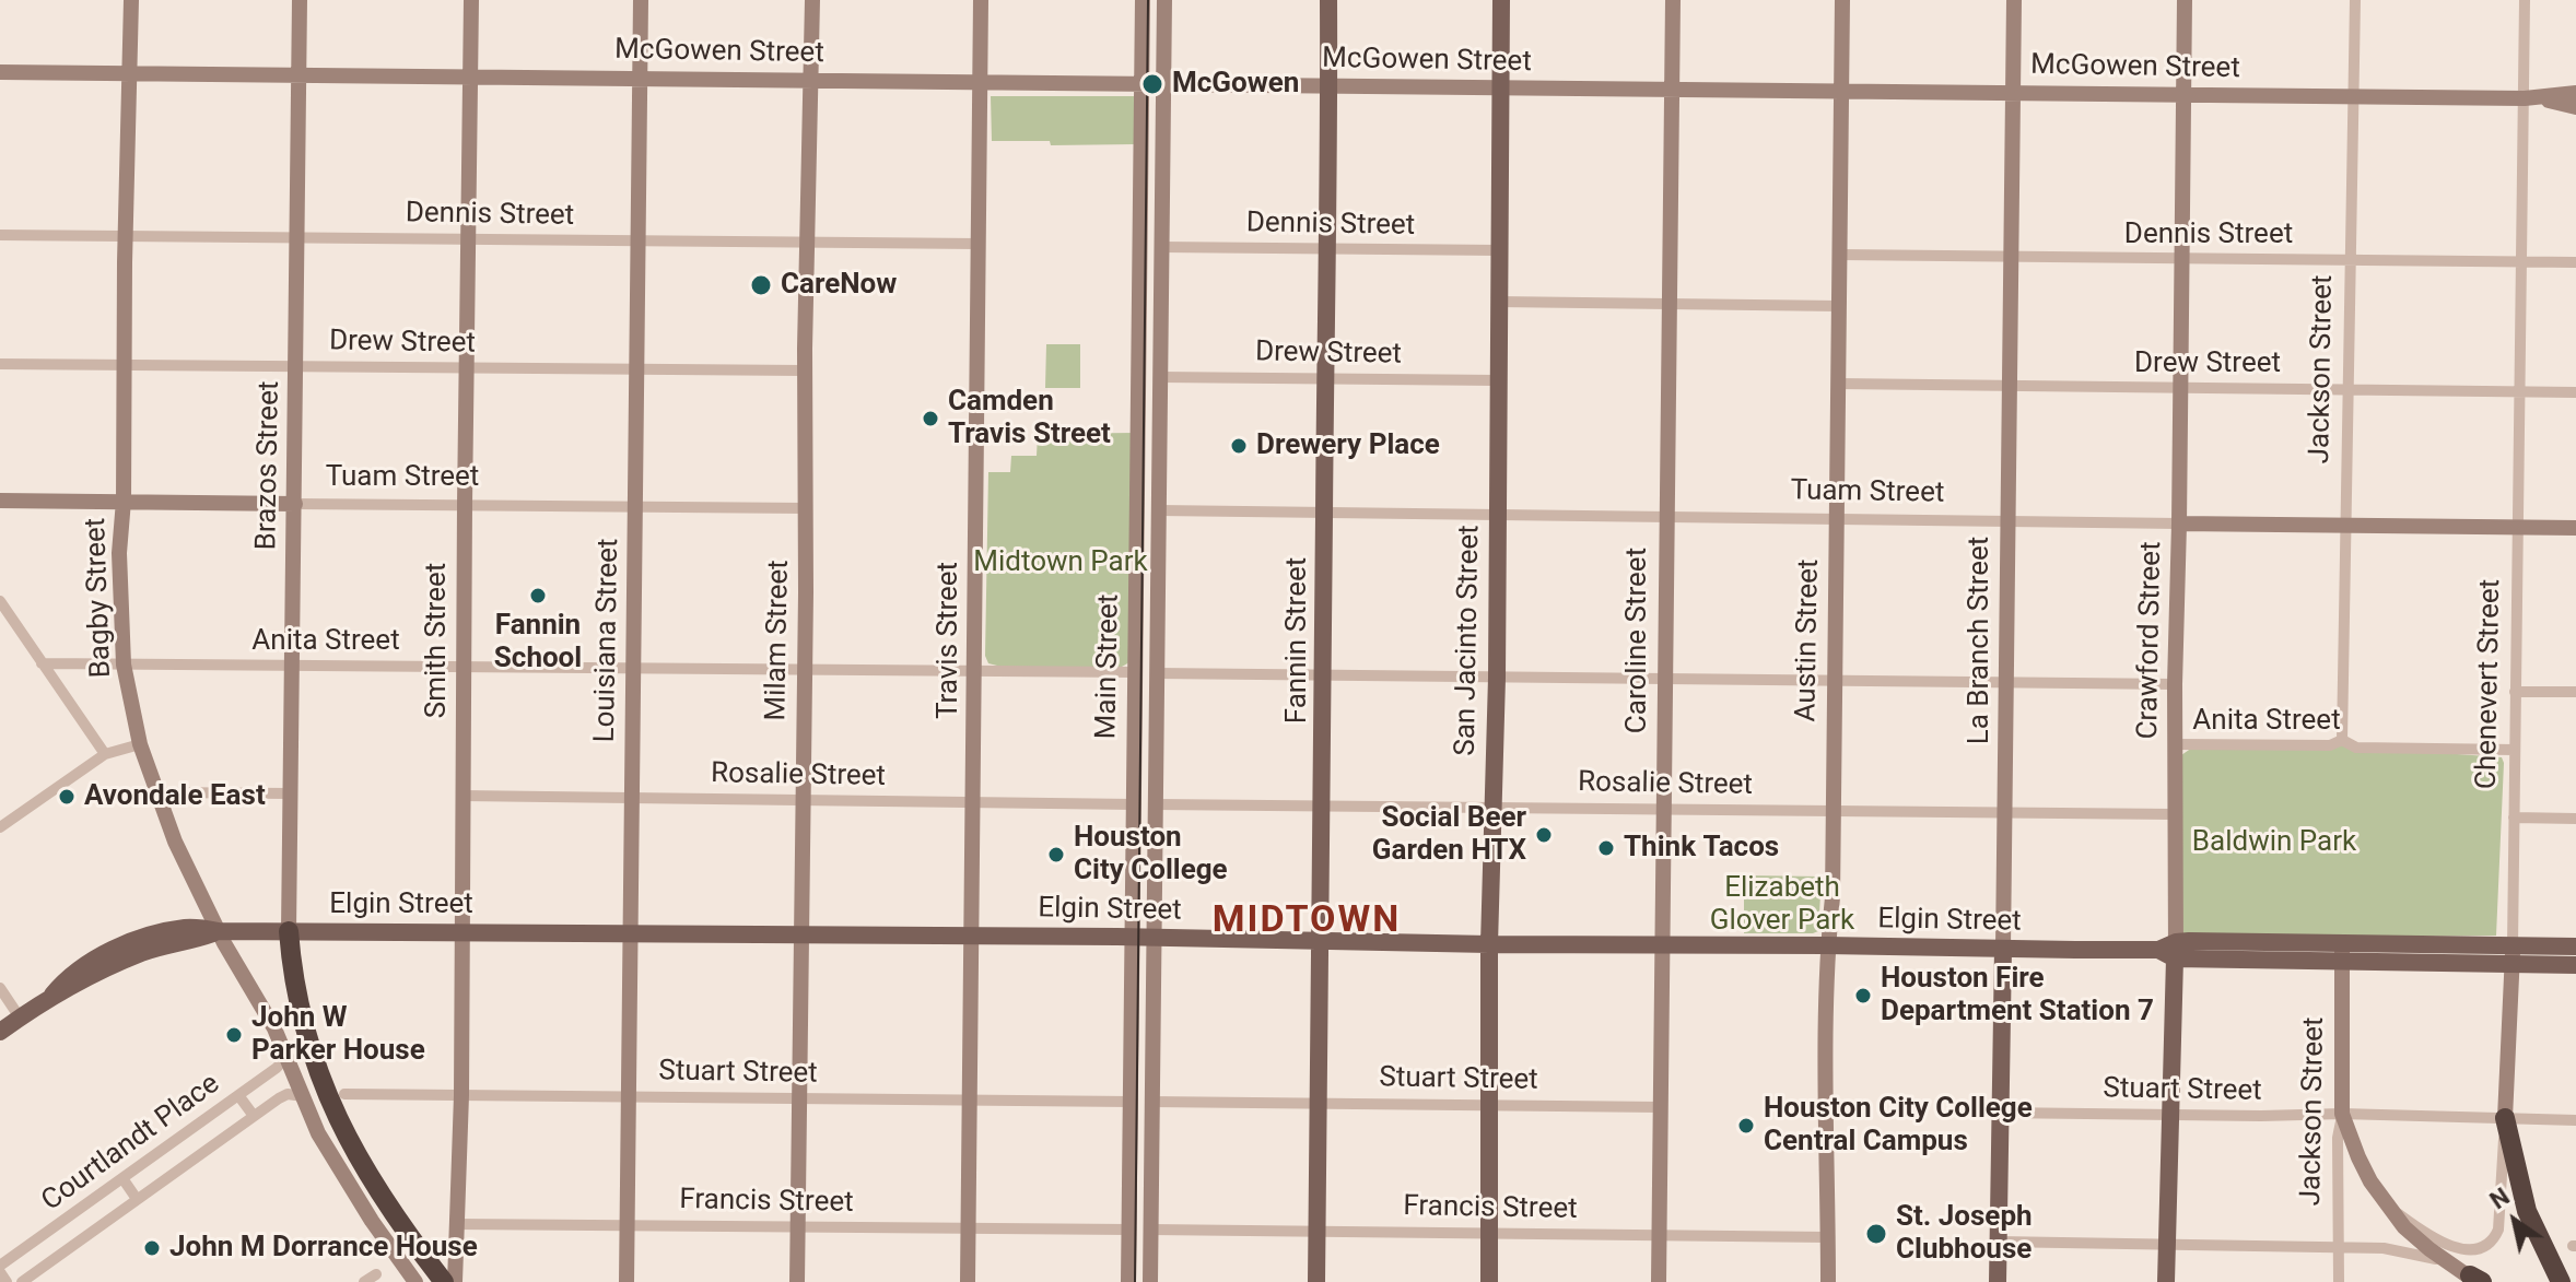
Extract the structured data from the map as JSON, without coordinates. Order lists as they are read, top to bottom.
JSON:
{
  "streets": {
    "main road": [
      "McGowen Street",
      "Jackson Street",
      "Brazos Street",
      "Tuam Street",
      "Bagby Street",
      "Smith Street",
      "Louisiana Street",
      "Milam Street",
      "Travis Street",
      "Fannin Street",
      "San Jacinto Street",
      "Caroline Street",
      "Austin Street",
      "La Branch Street",
      "Crawford Street",
      "Main Street",
      "Chenevert Street",
      "Elgin Street"
    ],
    "street": [
      "Dennis Street",
      "Drew Street",
      "Anita Street",
      "Rosalie Street",
      "Stuart Street",
      "Courtlandt Place",
      "Francis Street"
    ]
  },
  "crossings": [
    ["McGowen Street", "Jackson Street"],
    ["McGowen Street", "Brazos Street"],
    ["McGowen Street", "Bagby Street"],
    ["McGowen Street", "Smith Street"],
    ["McGowen Street", "Louisiana Street"],
    ["McGowen Street", "Milam Street"],
    ["McGowen Street", "Travis Street"],
    ["McGowen Street", "Fannin Street"],
    ["McGowen Street", "San Jacinto Street"],
    ["McGowen Street", "Caroline Street"],
    ["McGowen Street", "Austin Street"],
    ["McGowen Street", "La Branch Street"],
    ["McGowen Street", "Crawford Street"],
    ["McGowen Street", "Main Street"],
    ["McGowen Street", "Chenevert Street"],
    ["Dennis Street", "Jackson Street"],
    ["Dennis Street", "Brazos Street"],
    ["Dennis Street", "Bagby Street"],
    ["Dennis Street", "Smith Street"],
    ["Dennis Street", "Louisiana Street"],
    ["Dennis Street", "Milam Street"],
    ["Dennis Street", "Travis Street"],
    ["Dennis Street", "Fannin Street"],
    ["Dennis Street", "San Jacinto Street"],
    ["Dennis Street", "Austin Street"],
    ["Dennis Street", "La Branch Street"],
    ["Dennis Street", "Crawford Street"],
    ["Dennis Street", "Main Street"],
    ["Dennis Street", "Chenevert Street"],
    ["Drew Street", "Jackson Street"],
    ["Drew Street", "Brazos Street"],
    ["Drew Street", "Bagby Street"],
    ["Drew Street", "Smith Street"],
    ["Drew Street", "Louisiana Street"],
    ["Drew Street", "Milam Street"],
    ["Drew Street", "Fannin Street"],
    ["Drew Street", "San Jacinto Street"],
    ["Drew Street", "Austin Street"],
    ["Drew Street", "La Branch Street"],
    ["Drew Street", "Crawford Street"],
    ["Drew Street", "Main Street"],
    ["Drew Street", "Chenevert Street"],
    ["Jackson Street", "Tuam Street"],
    ["Jackson Street", "Anita Street"],
    ["Jackson Street", "Elgin Street"],
    ["Jackson Street", "Stuart Street"],
    ["Brazos Street", "Tuam Street"],
    ["Brazos Street", "Anita Street"],
    ["Brazos Street", "Elgin Street"],
    ["Tuam Street", "Bagby Street"],
    ["Tuam Street", "Smith Street"],
    ["Tuam Street", "Louisiana Street"],
    ["Tuam Street", "Milam Street"],
    ["Tuam Street", "Fannin Street"],
    ["Tuam Street", "San Jacinto Street"],
    ["Tuam Street", "Caroline Street"],
    ["Tuam Street", "Austin Street"],
    ["Tuam Street", "La Branch Street"],
    ["Tuam Street", "Crawford Street"],
    ["Tuam Street", "Main Street"],
    ["Tuam Street", "Chenevert Street"],
    ["Bagby Street", "Anita Street"],
    ["Bagby Street", "Elgin Street"],
    ["Bagby Street", "Courtlandt Place"],
    ["Smith Street", "Anita Street"],
    ["Smith Street", "Rosalie Street"],
    ["Smith Street", "Elgin Street"],
    ["Smith Street", "Stuart Street"],
    ["Smith Street", "Francis Street"],
    ["Louisiana Street", "Anita Street"],
    ["Louisiana Street", "Rosalie Street"],
    ["Louisiana Street", "Elgin Street"],
    ["Louisiana Street", "Stuart Street"],
    ["Louisiana Street", "Francis Street"],
    ["Milam Street", "Anita Street"],
    ["Milam Street", "Rosalie Street"],
    ["Milam Street", "Elgin Street"],
    ["Milam Street", "Stuart Street"],
    ["Milam Street", "Francis Street"],
    ["Travis Street", "Anita Street"],
    ["Travis Street", "Rosalie Street"],
    ["Travis Street", "Elgin Street"],
    ["Travis Street", "Stuart Street"],
    ["Travis Street", "Francis Street"],
    ["Fannin Street", "Anita Street"],
    ["Fannin Street", "Rosalie Street"],
    ["Fannin Street", "Elgin Street"],
    ["Fannin Street", "Stuart Street"],
    ["Fannin Street", "Francis Street"],
    ["San Jacinto Street", "Anita Street"],
    ["San Jacinto Street", "Rosalie Street"],
    ["San Jacinto Street", "Elgin Street"],
    ["San Jacinto Street", "Stuart Street"],
    ["San Jacinto Street", "Francis Street"],
    ["Caroline Street", "Anita Street"],
    ["Caroline Street", "Rosalie Street"],
    ["Caroline Street", "Elgin Street"],
    ["Caroline Street", "Stuart Street"],
    ["Caroline Street", "Francis Street"],
    ["Austin Street", "Anita Street"],
    ["Austin Street", "Rosalie Street"],
    ["Austin Street", "Elgin Street"],
    ["Austin Street", "Francis Street"],
    ["La Branch Street", "Anita Street"],
    ["La Branch Street", "Rosalie Street"],
    ["La Branch Street", "Elgin Street"],
    ["La Branch Street", "Stuart Street"],
    ["Crawford Street", "Anita Street"],
    ["Crawford Street", "Rosalie Street"],
    ["Crawford Street", "Elgin Street"],
    ["Crawford Street", "Stuart Street"],
    ["Anita Street", "Main Street"],
    ["Anita Street", "Chenevert Street"],
    ["Main Street", "Rosalie Street"],
    ["Main Street", "Elgin Street"],
    ["Main Street", "Stuart Street"],
    ["Main Street", "Francis Street"],
    ["Chenevert Street", "Elgin Street"],
    ["Chenevert Street", "Stuart Street"]
  ],
  "districts": ["MIDTOWN"],
  "parks": ["Midtown Park", "Baldwin Park", "Elizabeth Glover Park"],
  "places": [
    "McGowen",
    "CareNow",
    "Camden Travis Street",
    "Drewery Place",
    "Fannin School",
    "Avondale East",
    "Social Beer Garden HTX",
    "Think Tacos",
    "Houston City College",
    "Houston Fire Department Station 7",
    "John W Parker House",
    "Houston City College Central Campus",
    "St. Joseph Clubhouse",
    "John M Dorrance House"
  ],
  "north": "top left"
}
